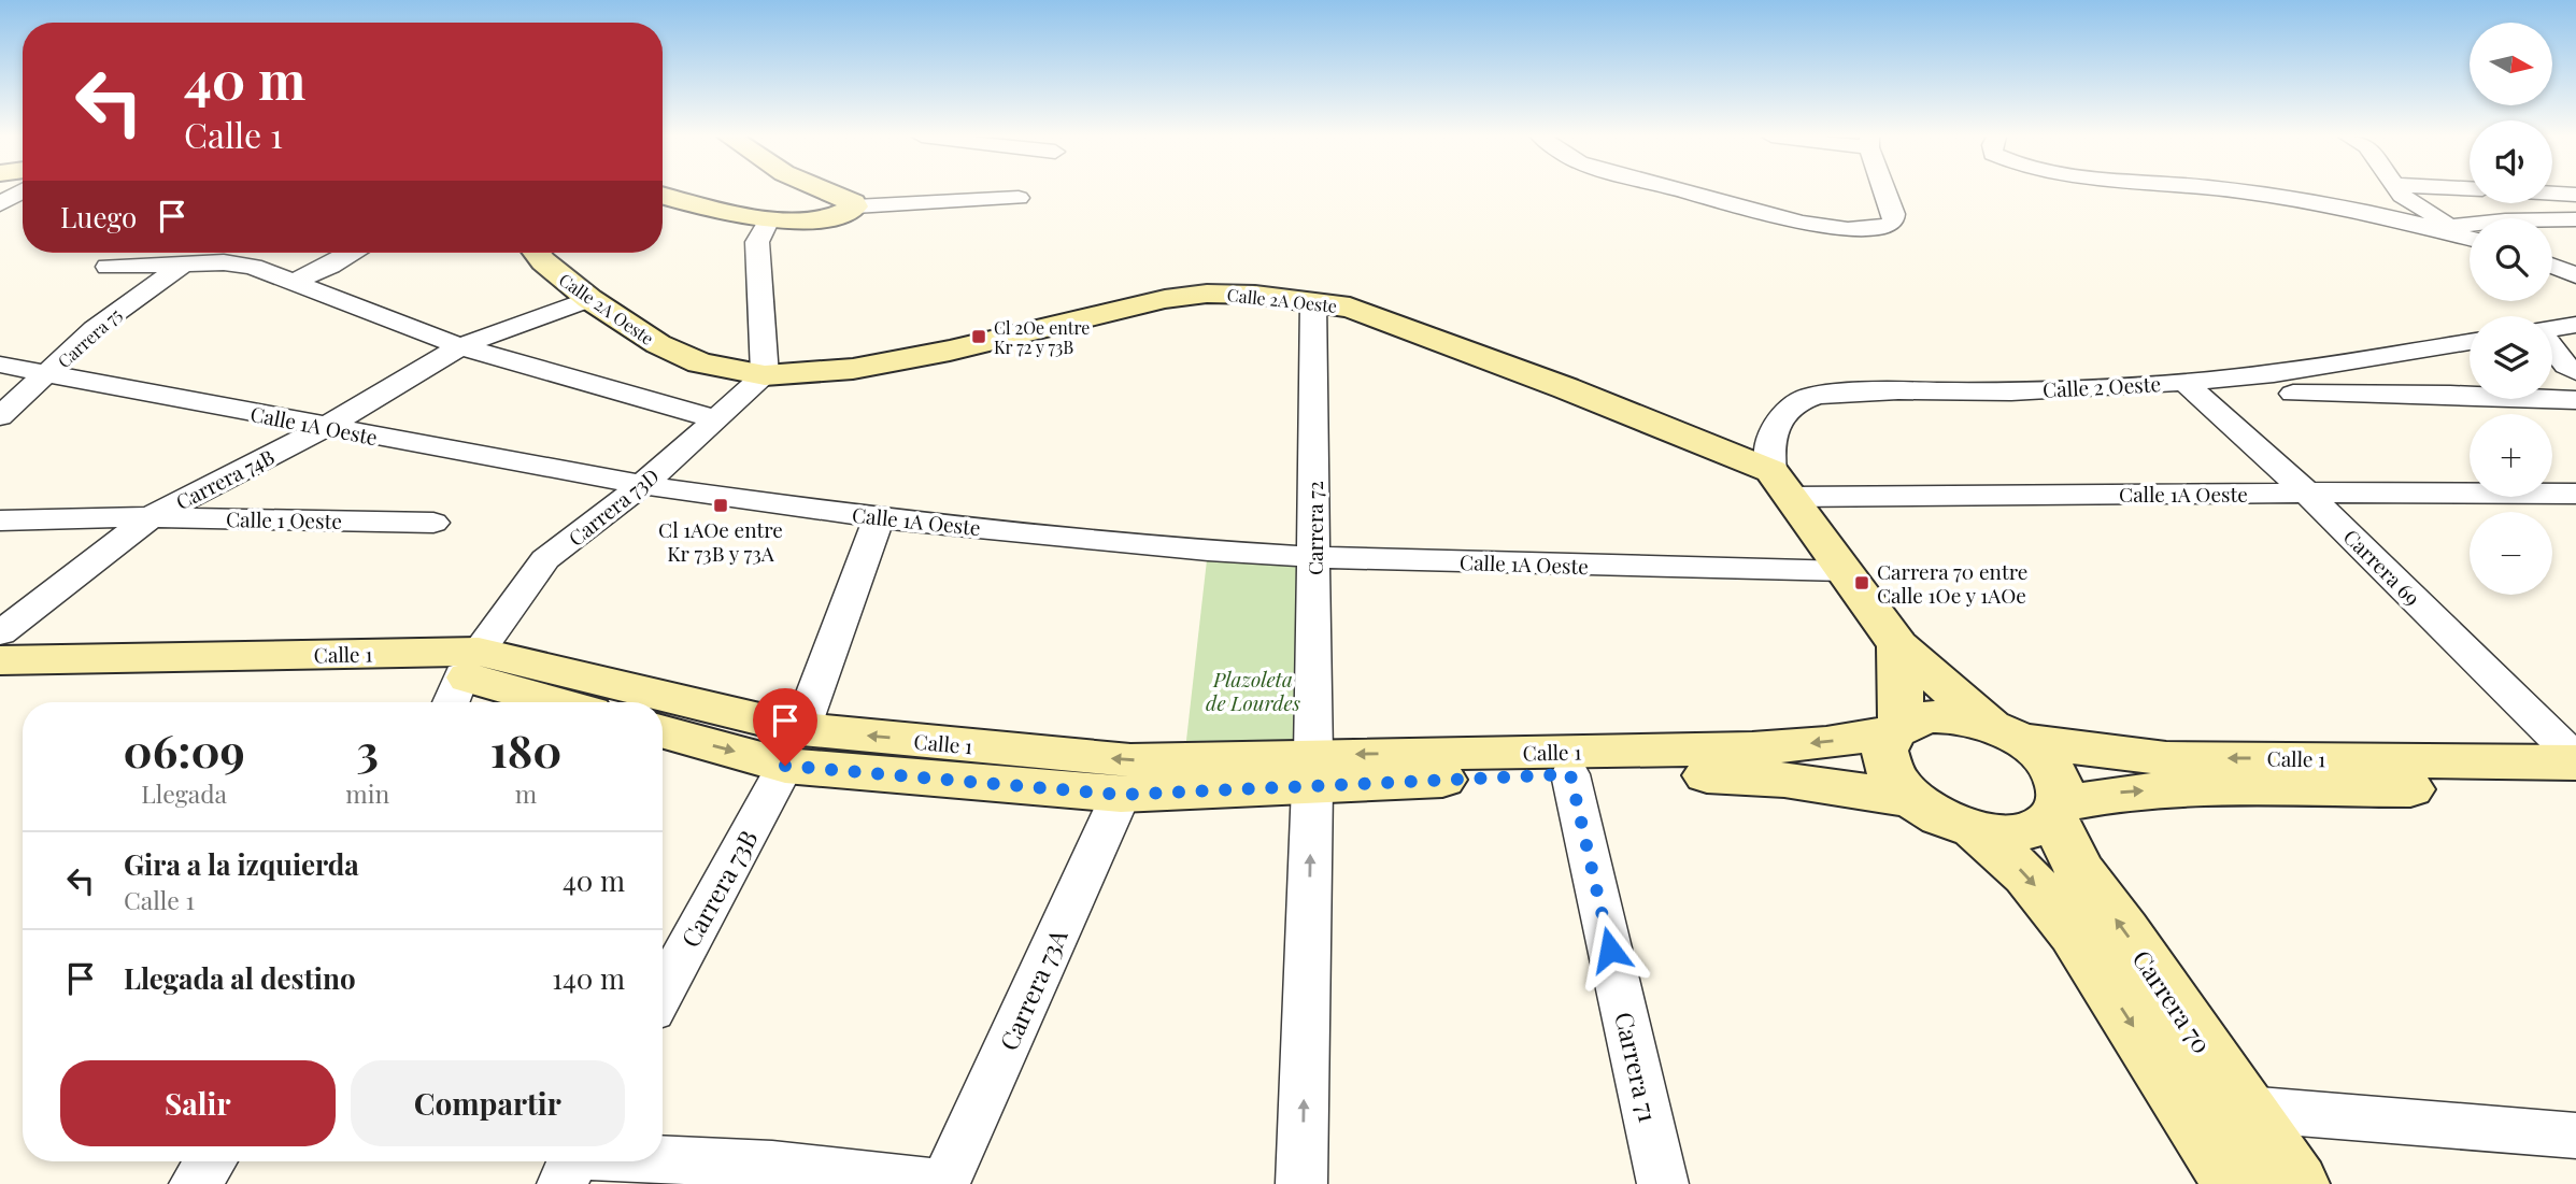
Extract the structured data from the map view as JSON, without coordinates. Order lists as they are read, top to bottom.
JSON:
{
  "streets": {
    "street": [
      "Calle 2A Oeste",
      "Carrera 75",
      "Calle 2 Oeste",
      "Calle 1A Oeste",
      "Carrera 74B",
      "Carrera 73D",
      "Calle 1 Oeste",
      "Carrera 72",
      "Carrera 69",
      "Calle 1",
      "Carrera 73B",
      "Carrera 73A",
      "Carrera 70",
      "Carrera 71"
    ]
  },
  "crossings": [
    ["Calle 2A Oeste", "Calle 2 Oeste"],
    ["Calle 2A Oeste", "Calle 1A Oeste"],
    ["Calle 2A Oeste", "Carrera 74B"],
    ["Calle 2A Oeste", "Carrera 73D"],
    ["Calle 2A Oeste", "Carrera 72"],
    ["Carrera 75", "Calle 1A Oeste"],
    ["Calle 2 Oeste", "Calle 1A Oeste"],
    ["Calle 2 Oeste", "Carrera 69"],
    ["Calle 1A Oeste", "Carrera 74B"],
    ["Calle 1A Oeste", "Carrera 73D"],
    ["Calle 1A Oeste", "Carrera 72"],
    ["Calle 1A Oeste", "Carrera 69"],
    ["Calle 1A Oeste", "Carrera 73B"],
    ["Carrera 74B", "Calle 1 Oeste"],
    ["Carrera 73D", "Calle 1"],
    ["Carrera 72", "Calle 1"],
    ["Carrera 69", "Calle 1"],
    ["Calle 1", "Carrera 73B"],
    ["Calle 1", "Carrera 73A"],
    ["Calle 1", "Carrera 70"],
    ["Calle 1", "Carrera 71"]
  ],
  "one_way": ["Carrera 72"],
  "parks": ["Plazoleta de Lourdes"],
  "places": {
    "transit": ["Cl 2Oe entre Kr 72 y 73B", "Cl 1AOe entre Kr 73B y 73A", "Carrera 70 entre Calle 1Oe y 1AOe"]
  },
  "north": "right",
  "page": {
    "map_buttons": ["+", "−"],
    "turn": ["40 m", "Calle 1"],
    "then": "Luego",
    "eta": [
      "06:09",
      "Llegada",
      "3",
      "min",
      "180",
      "m"
    ],
    "list": [
      {
        "name": "Gira a la izquierda",
        "note": "Calle 1",
        "value": "40 m"
      },
      {
        "name": "Llegada al destino",
        "value": "140 m"
      }
    ],
    "buttons": ["Salir", "Compartir"]
  }
}
